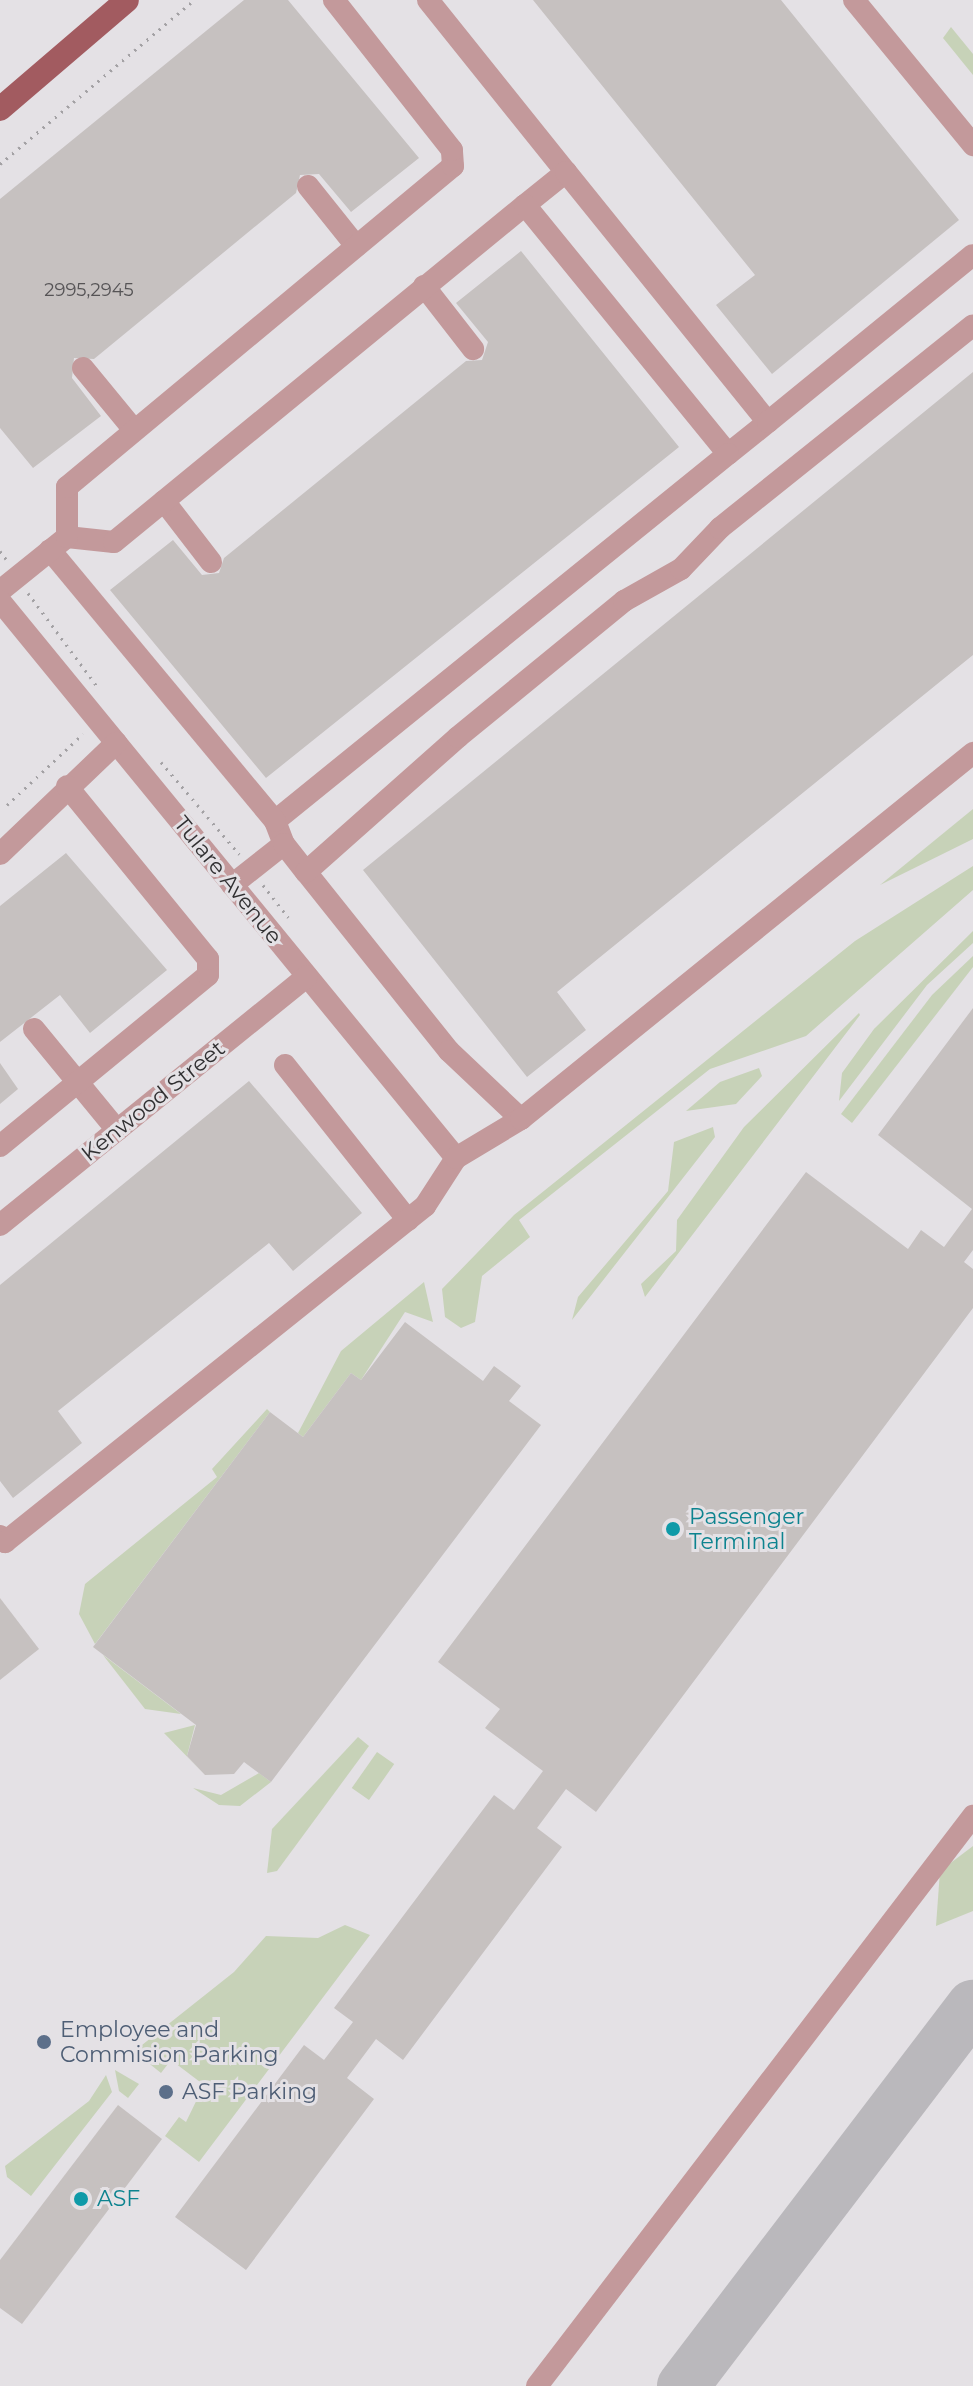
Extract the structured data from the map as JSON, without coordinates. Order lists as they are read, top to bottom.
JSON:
{
  "streets": {
    "street": ["Tulare Avenue", "Kenwood Street"]
  },
  "crossings": [
    ["Tulare Avenue", "Kenwood Street"]
  ],
  "places": [
    "Passenger Terminal",
    "Employee and Commision Parking",
    "ASF Parking",
    "ASF"
  ],
  "house_numbers": ["2995,2945"]
}
